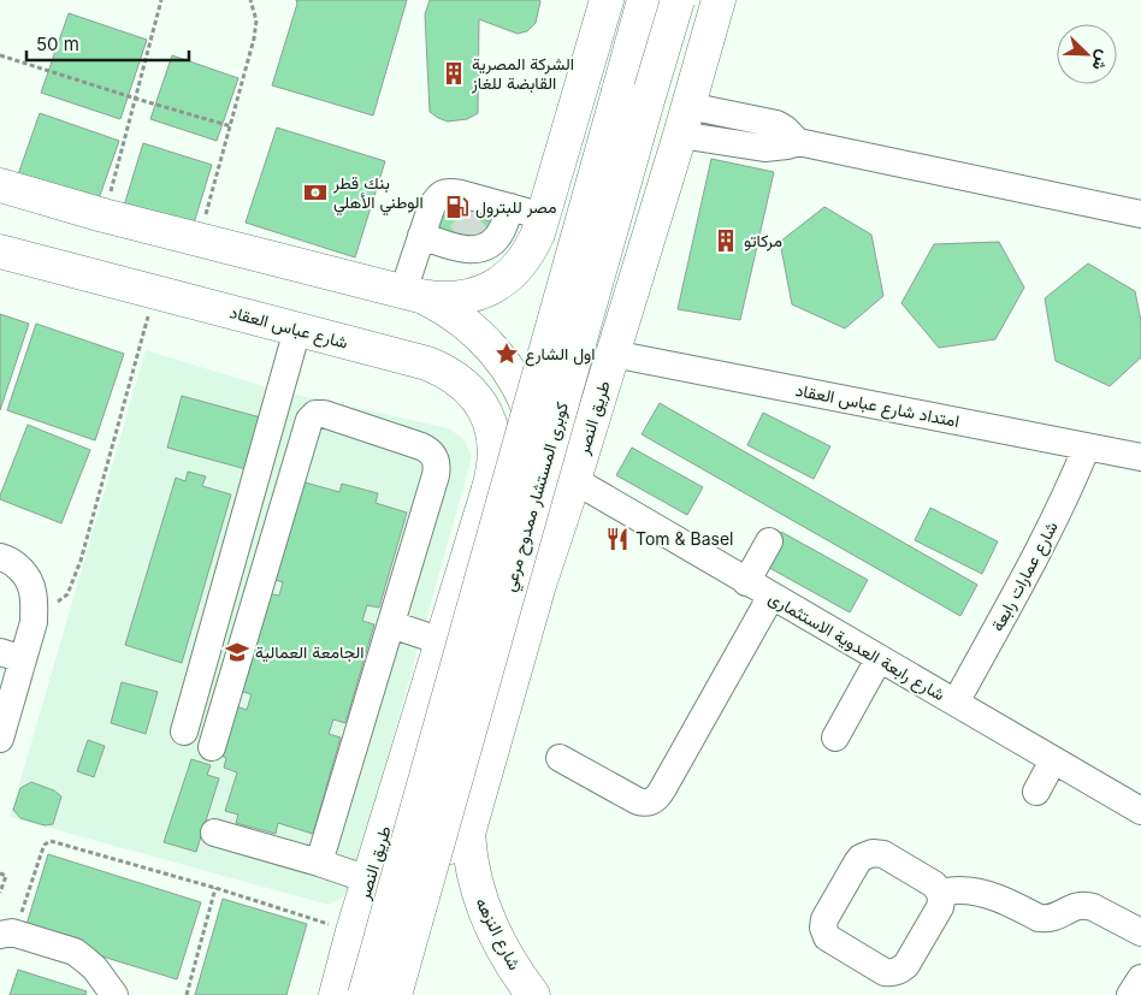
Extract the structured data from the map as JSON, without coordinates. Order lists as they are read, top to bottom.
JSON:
{
  "streets": {
    "main road": [
      "شارع عباس العقاد",
      "طريق النصر",
      "كوبرى المستشار ممدوح مرعي",
      "شارع النزهه"
    ],
    "street": ["امتداد شارع عباس العقاد", "شارع عمارات رابعة", "شارع رابعة العدوية الاستثمارى"]
  },
  "crossings": [
    ["شارع عباس العقاد", "طريق النصر"],
    ["امتداد شارع عباس العقاد", "طريق النصر"],
    ["امتداد شارع عباس العقاد", "شارع عمارات رابعة"],
    ["طريق النصر", "شارع رابعة العدوية الاستثمارى"],
    ["طريق النصر", "شارع النزهه"],
    ["شارع عمارات رابعة", "شارع رابعة العدوية الاستثمارى"]
  ],
  "places": {
    "building": ["الشركة المصرية القابضة للغاز", "مركاتو"],
    "bank": ["بنك قطر الوطني الأهلي"],
    "fuel station": ["مصر للبترول"],
    "place": ["اول الشارع"],
    "restaurant": ["Tom & Basel"],
    "school or university": ["الجامعة العمالية"]
  },
  "scale_bar": "50 m",
  "north": "bottom right"
}
